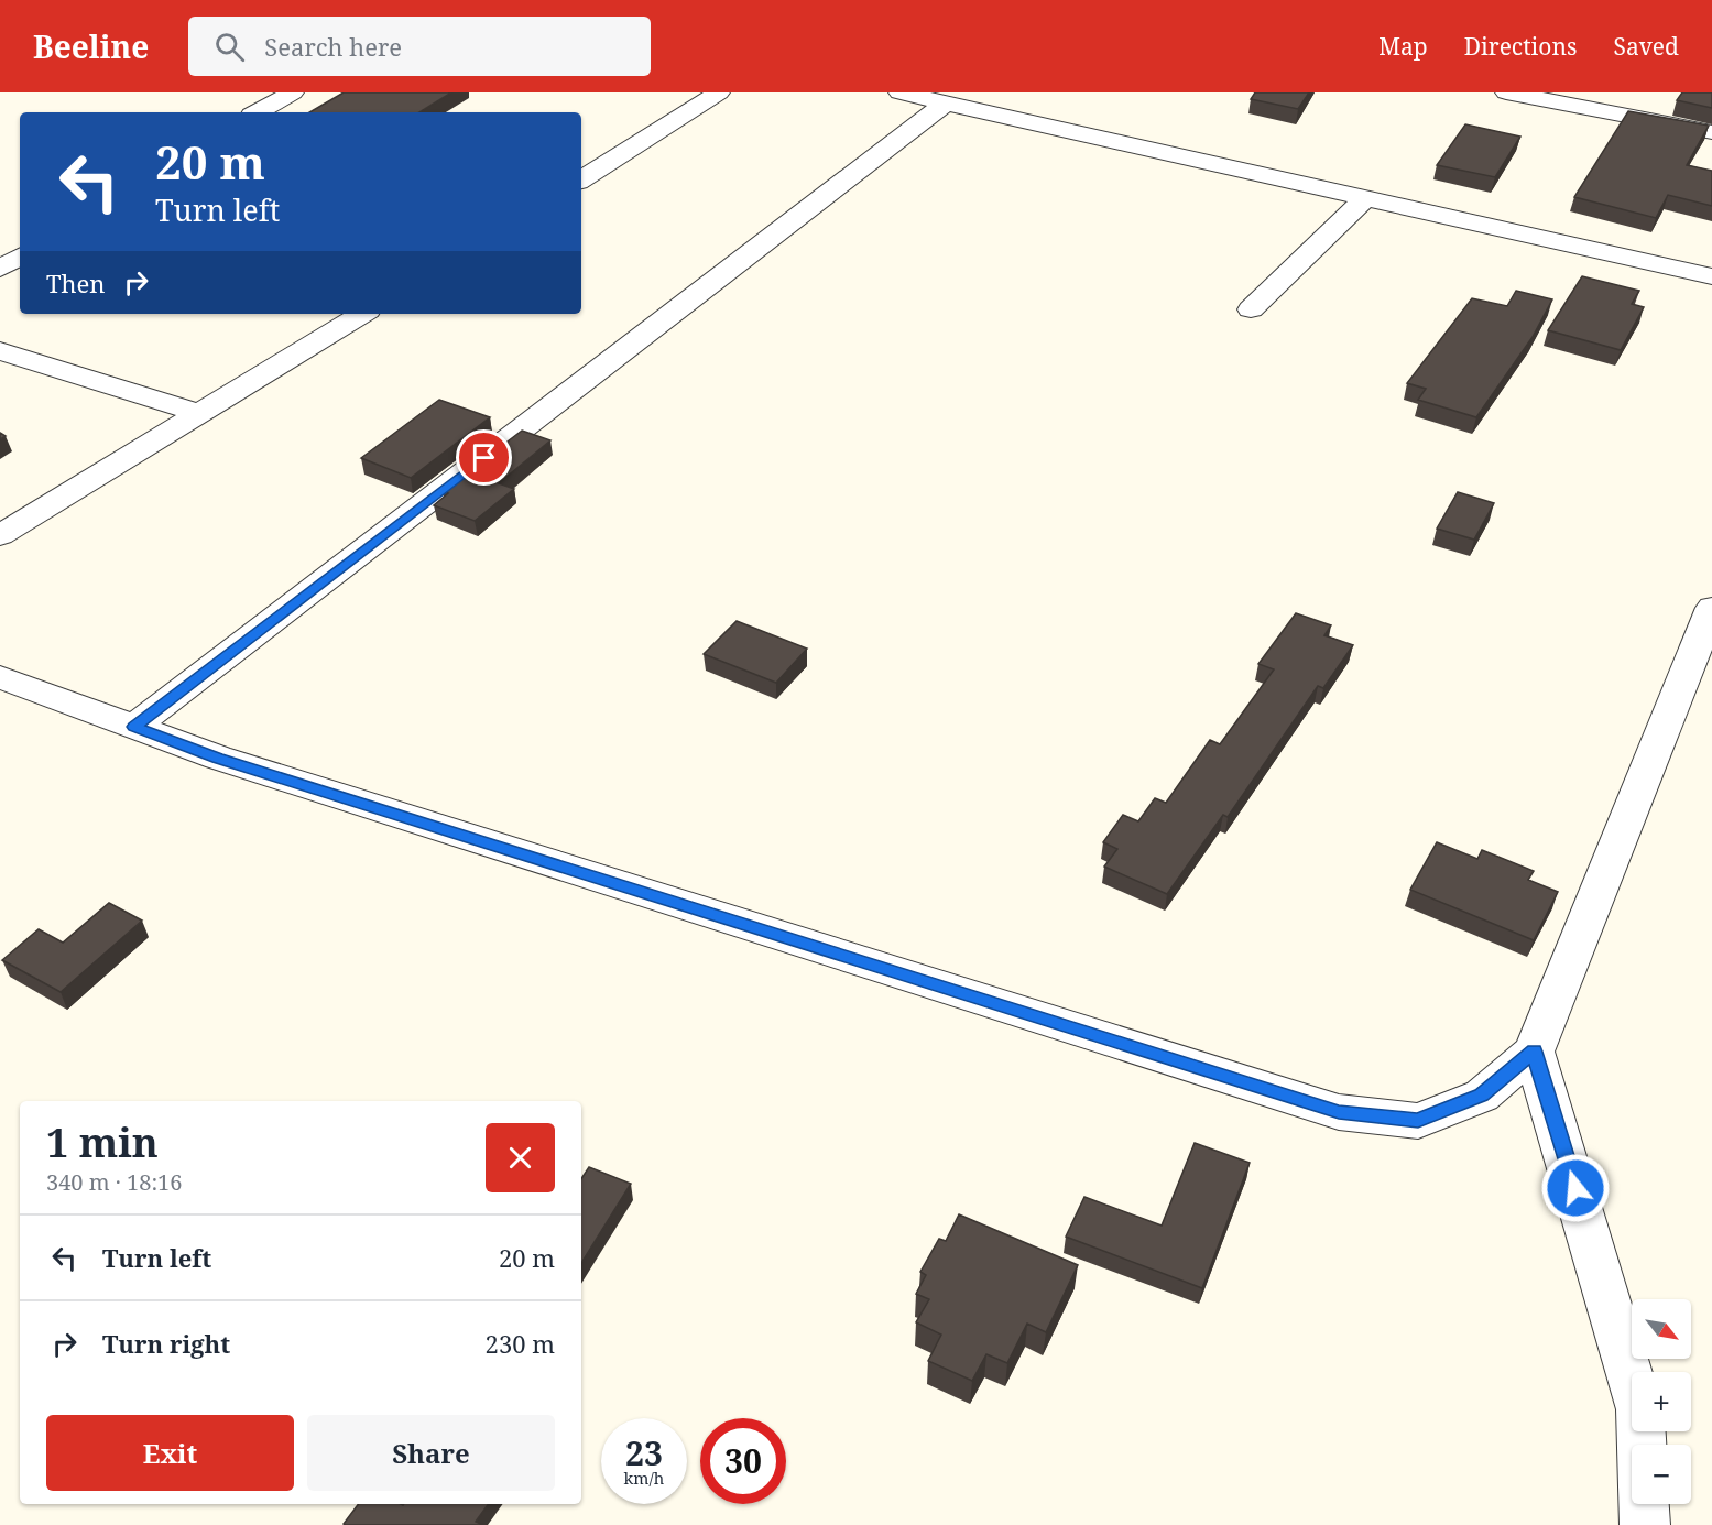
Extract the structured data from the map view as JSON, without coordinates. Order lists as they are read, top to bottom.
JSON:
{
  "north": "bottom right",
  "page": {
    "header": "Beeline",
    "search": "Search here",
    "nav": ["Map", "Directions", "Saved"],
    "turn": ["20 m", "Turn left"],
    "then": "Then",
    "heading": ["1 min", "340 m · 18:16"],
    "list": [
      {
        "name": "Turn left",
        "value": "20 m"
      },
      {
        "name": "Turn right",
        "value": "230 m"
      }
    ],
    "map_buttons": ["+", "−"],
    "buttons": ["Exit", "Share"],
    "speed": "23 km/h",
    "limit": "30"
  }
}
